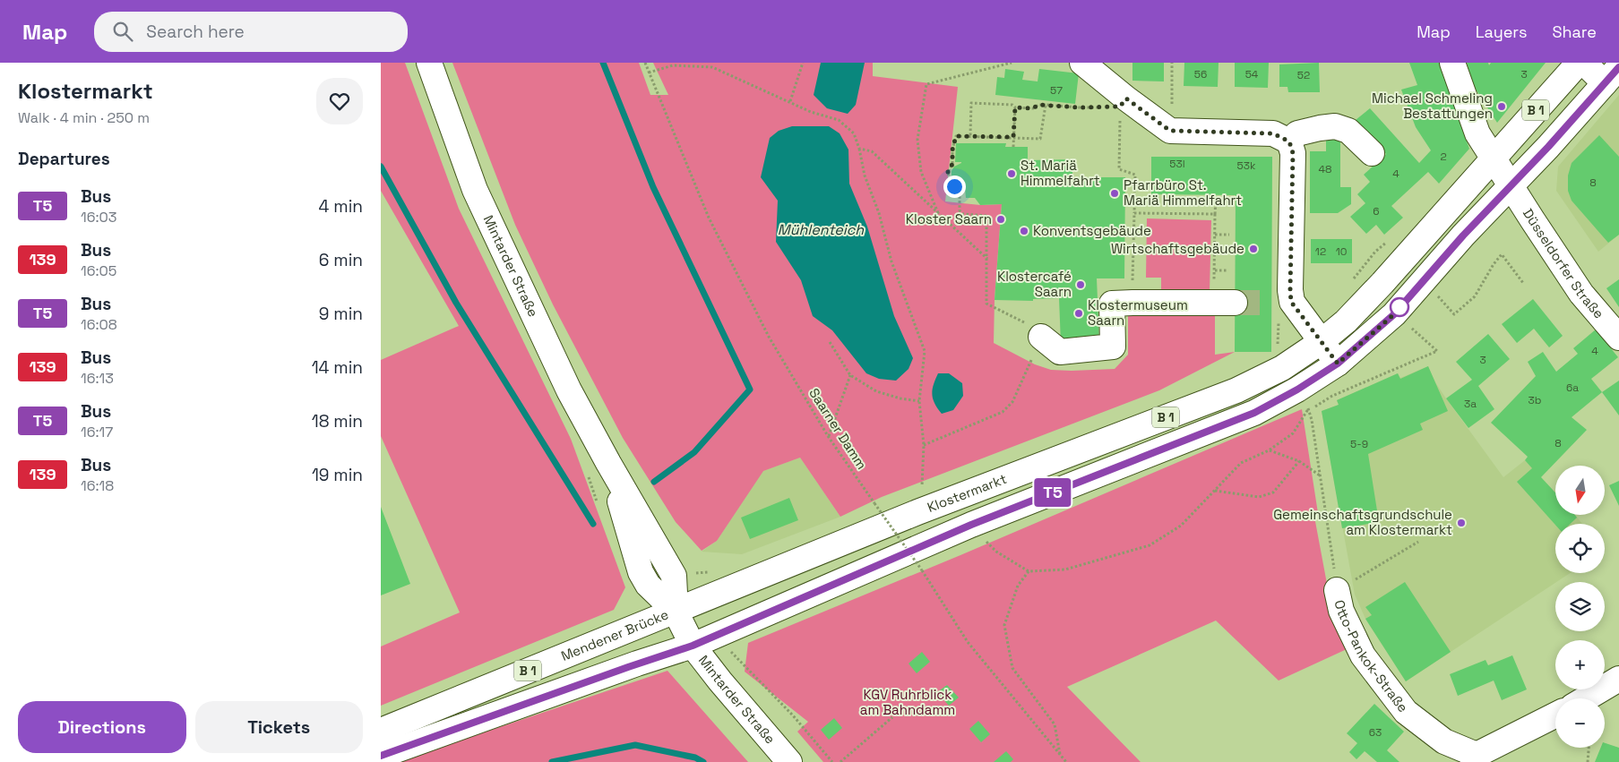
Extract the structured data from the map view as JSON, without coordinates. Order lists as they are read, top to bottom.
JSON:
{
  "streets": {
    "main road": [
      "B 1",
      "Düsseldorfer Straße",
      "Mintarder Straße",
      "Klostermarkt",
      "Mendener Brücke",
      "Otto-Pankok-Straße"
    ],
    "path": ["Saarner Damm"]
  },
  "crossings": [
    ["B 1", "Düsseldorfer Straße"],
    ["B 1", "Mintarder Straße"],
    ["B 1", "Klostermarkt"],
    ["Düsseldorfer Straße", "Klostermarkt"],
    ["Mintarder Straße", "Klostermarkt"],
    ["Mintarder Straße", "Mendener Brücke"],
    ["Klostermarkt", "Mendener Brücke"]
  ],
  "water": ["Mühlenteich"],
  "parks": ["KGV Ruhrblick am Bahndamm"],
  "places": [
    "Michael Schmeling Bestattungen",
    "St. Mariä Himmelfahrt",
    "Pfarrbüro St. Mariä Himmelfahrt",
    "Kloster Saarn",
    "Konventsgebäude",
    "Wirtschaftsgebäude",
    "Klostercafé Saarn",
    "Klostermuseum Saarn",
    "Gemeinschaftsgrundschule am Klostermarkt"
  ],
  "lines": ["bus line T5"],
  "house_numbers": [
    "56",
    "54",
    "3",
    "52",
    "57",
    "2",
    "53l",
    "53k",
    "48",
    "4",
    "8",
    "6",
    "12",
    "10",
    "4",
    "3",
    "6a",
    "3b",
    "3a",
    "8",
    "5-9",
    "63"
  ],
  "north": "bottom",
  "page": {
    "header": "Map",
    "search": "Search here",
    "nav": ["Map", "Layers", "Share"],
    "heading": [
      ["Klostermarkt", "Walk · 4 min · 250 m"],
      "Departures"
    ],
    "on_map": "T5",
    "list": [
      {
        "mark": "T5",
        "name": "Bus",
        "note": "16:03",
        "value": "4 min"
      },
      {
        "mark": "139",
        "name": "Bus",
        "note": "16:05",
        "value": "6 min"
      },
      {
        "mark": "T5",
        "name": "Bus",
        "note": "16:08",
        "value": "9 min"
      },
      {
        "mark": "139",
        "name": "Bus",
        "note": "16:13",
        "value": "14 min"
      },
      {
        "mark": "T5",
        "name": "Bus",
        "note": "16:17",
        "value": "18 min"
      },
      {
        "mark": "139",
        "name": "Bus",
        "note": "16:18",
        "value": "19 min"
      }
    ],
    "map_buttons": ["+", "−"],
    "buttons": ["Directions", "Tickets"]
  }
}
